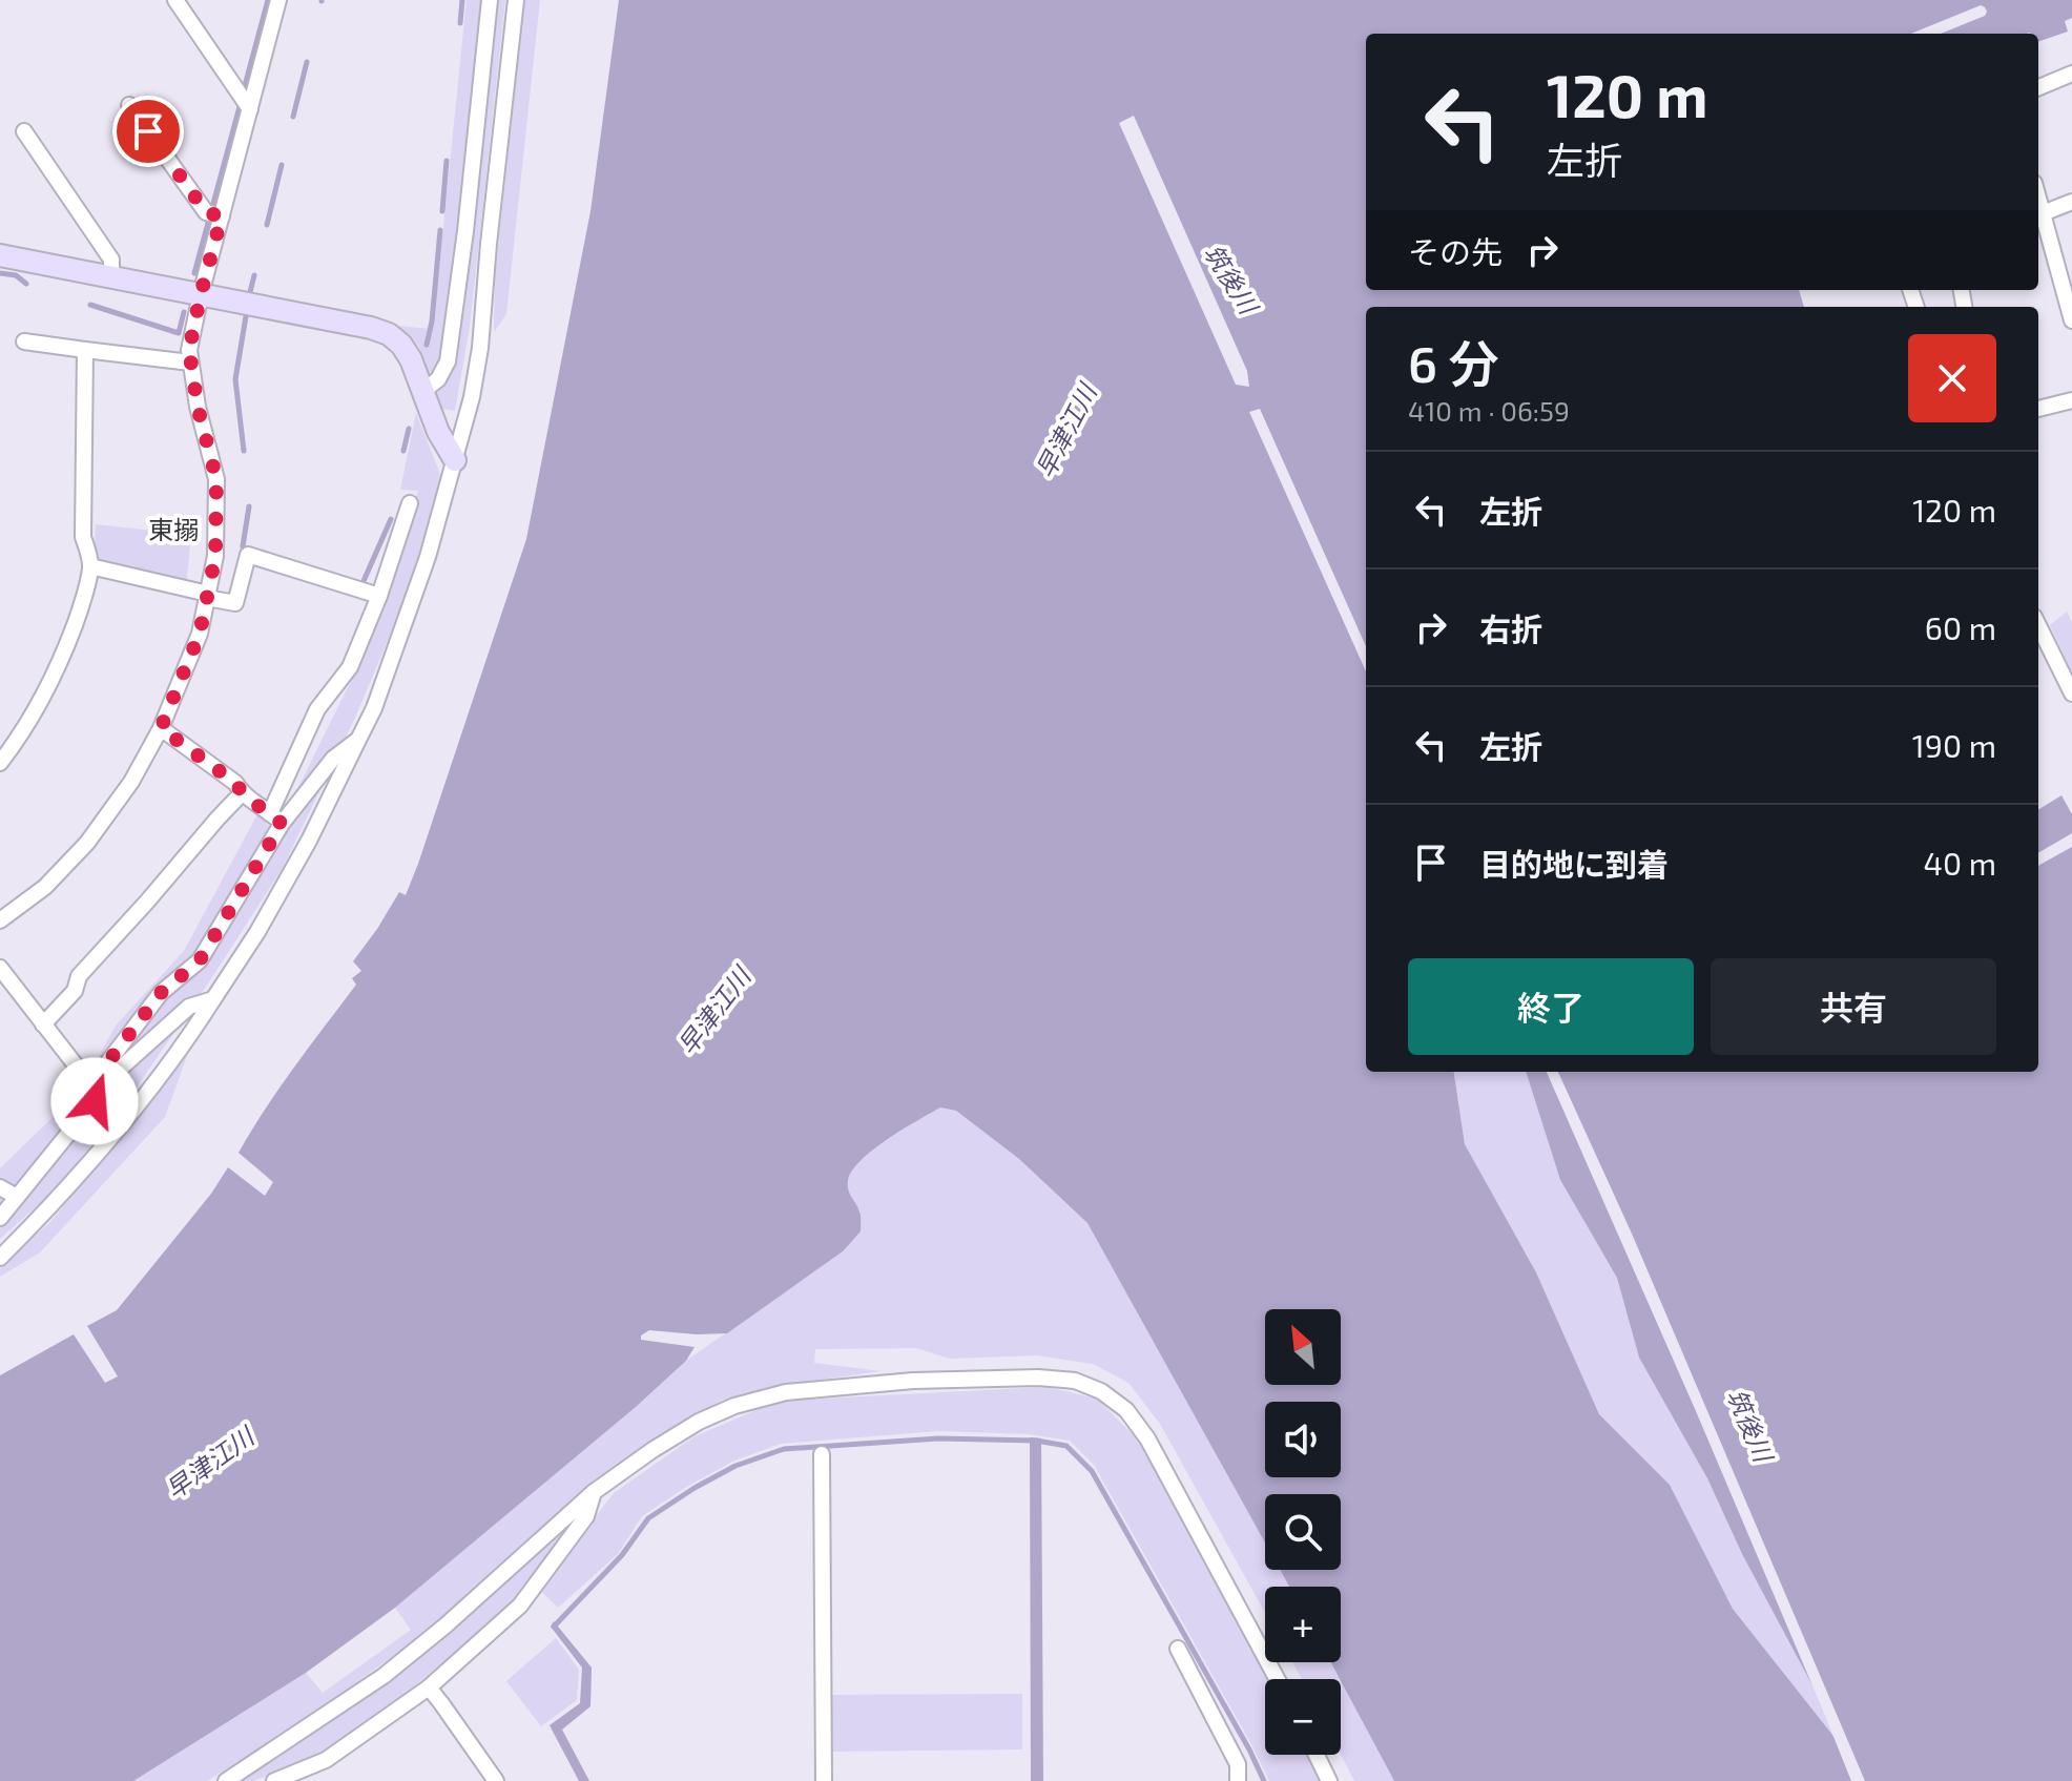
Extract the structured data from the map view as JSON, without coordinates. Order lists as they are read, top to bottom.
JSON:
{
  "districts": ["東搦"],
  "water": ["筑後川", "早津江川"],
  "north": "top left",
  "page": {
    "turn": ["120 m", "左折"],
    "then": "その先",
    "heading": ["6 分", "410 m · 06:59"],
    "list": [
      {
        "name": "左折",
        "value": "120 m"
      },
      {
        "name": "右折",
        "value": "60 m"
      },
      {
        "name": "左折",
        "value": "190 m"
      },
      {
        "name": "目的地に到着",
        "value": "40 m"
      }
    ],
    "buttons": ["終了", "共有"],
    "map_buttons": ["+", "−"]
  }
}
